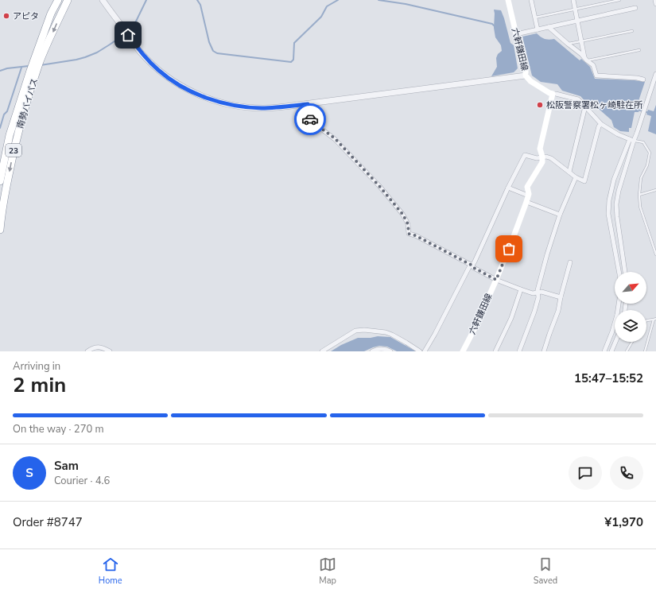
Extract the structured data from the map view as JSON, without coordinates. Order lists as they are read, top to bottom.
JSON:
{
  "streets": {
    "highway": ["南勢バイパス", "23"],
    "main road": ["六軒鎌田線"]
  },
  "places": ["アピタ", "松阪警察署松ヶ崎駐在所"],
  "north": "top right",
  "page": {
    "heading": ["2 min", "Arriving in", "15:47–15:52"],
    "panel": [
      "Sam",
      "Courier · 4.6",
      "Order #8747",
      "¥1,970"
    ],
    "bar": "On the way · 270 m",
    "round": "S",
    "tabs": ["Home", "Map", "Saved"]
  }
}
